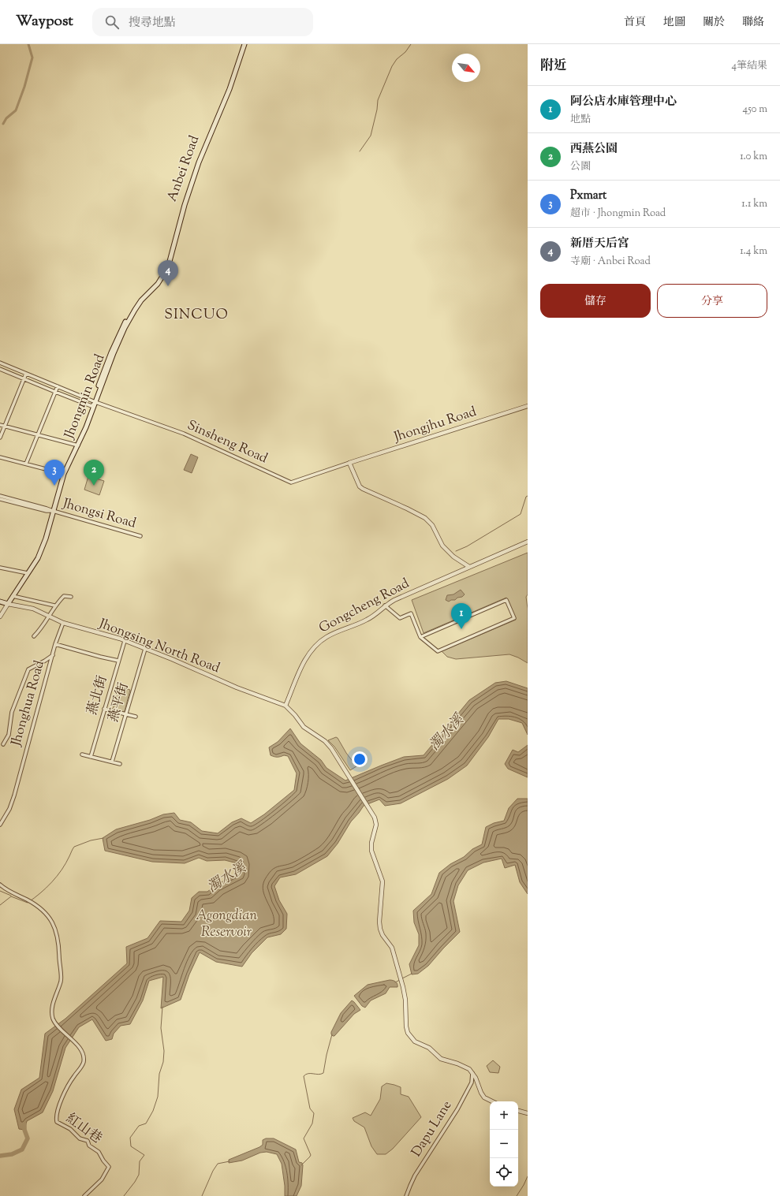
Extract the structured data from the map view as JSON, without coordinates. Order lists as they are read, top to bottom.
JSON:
{
  "streets": {
    "main road": ["Anbei Road", "Jhongmin Road"],
    "street": [
      "Jhongjhu Road",
      "Sinsheng Road",
      "Jhongsi Road",
      "Gongcheng Road",
      "Jhongsing North Road",
      "燕北街",
      "燕平街",
      "Jhonghua Road",
      "紅山巷",
      "Dapu Lane"
    ]
  },
  "crossings": [
    ["Anbei Road", "Jhongmin Road"],
    ["Jhongmin Road", "Sinsheng Road"],
    ["Jhongmin Road", "Jhongsi Road"],
    ["Jhongmin Road", "Jhongsing North Road"],
    ["Jhongjhu Road", "Sinsheng Road"],
    ["Gongcheng Road", "Jhongsing North Road"],
    ["Jhongsing North Road", "燕北街"],
    ["Jhongsing North Road", "燕平街"],
    ["Jhongsing North Road", "Jhonghua Road"]
  ],
  "districts": ["SINCUO"],
  "water": ["濁水溪", "Agongdian Reservoir"],
  "north": "bottom right",
  "page": {
    "header": "Waypost",
    "search": "搜尋地點",
    "nav": [
      "首頁",
      "地圖",
      "關於",
      "聯絡"
    ],
    "heading": ["附近", "4筆結果"],
    "list": [
      {
        "mark": "1",
        "name": "阿公店水庫管理中心",
        "note": "地點",
        "value": "450 m"
      },
      {
        "mark": "2",
        "name": "西燕公園",
        "note": "公園",
        "value": "1.0 km"
      },
      {
        "mark": "3",
        "name": "Pxmart",
        "note": "超市 · Jhongmin Road",
        "value": "1.1 km"
      },
      {
        "mark": "4",
        "name": "新厝天后宮",
        "note": "寺廟 · Anbei Road",
        "value": "1.4 km"
      }
    ],
    "pins": [
      "4",
      "2",
      "3",
      "1"
    ],
    "buttons": ["儲存", "分享"],
    "map_buttons": ["+", "−"]
  }
}
